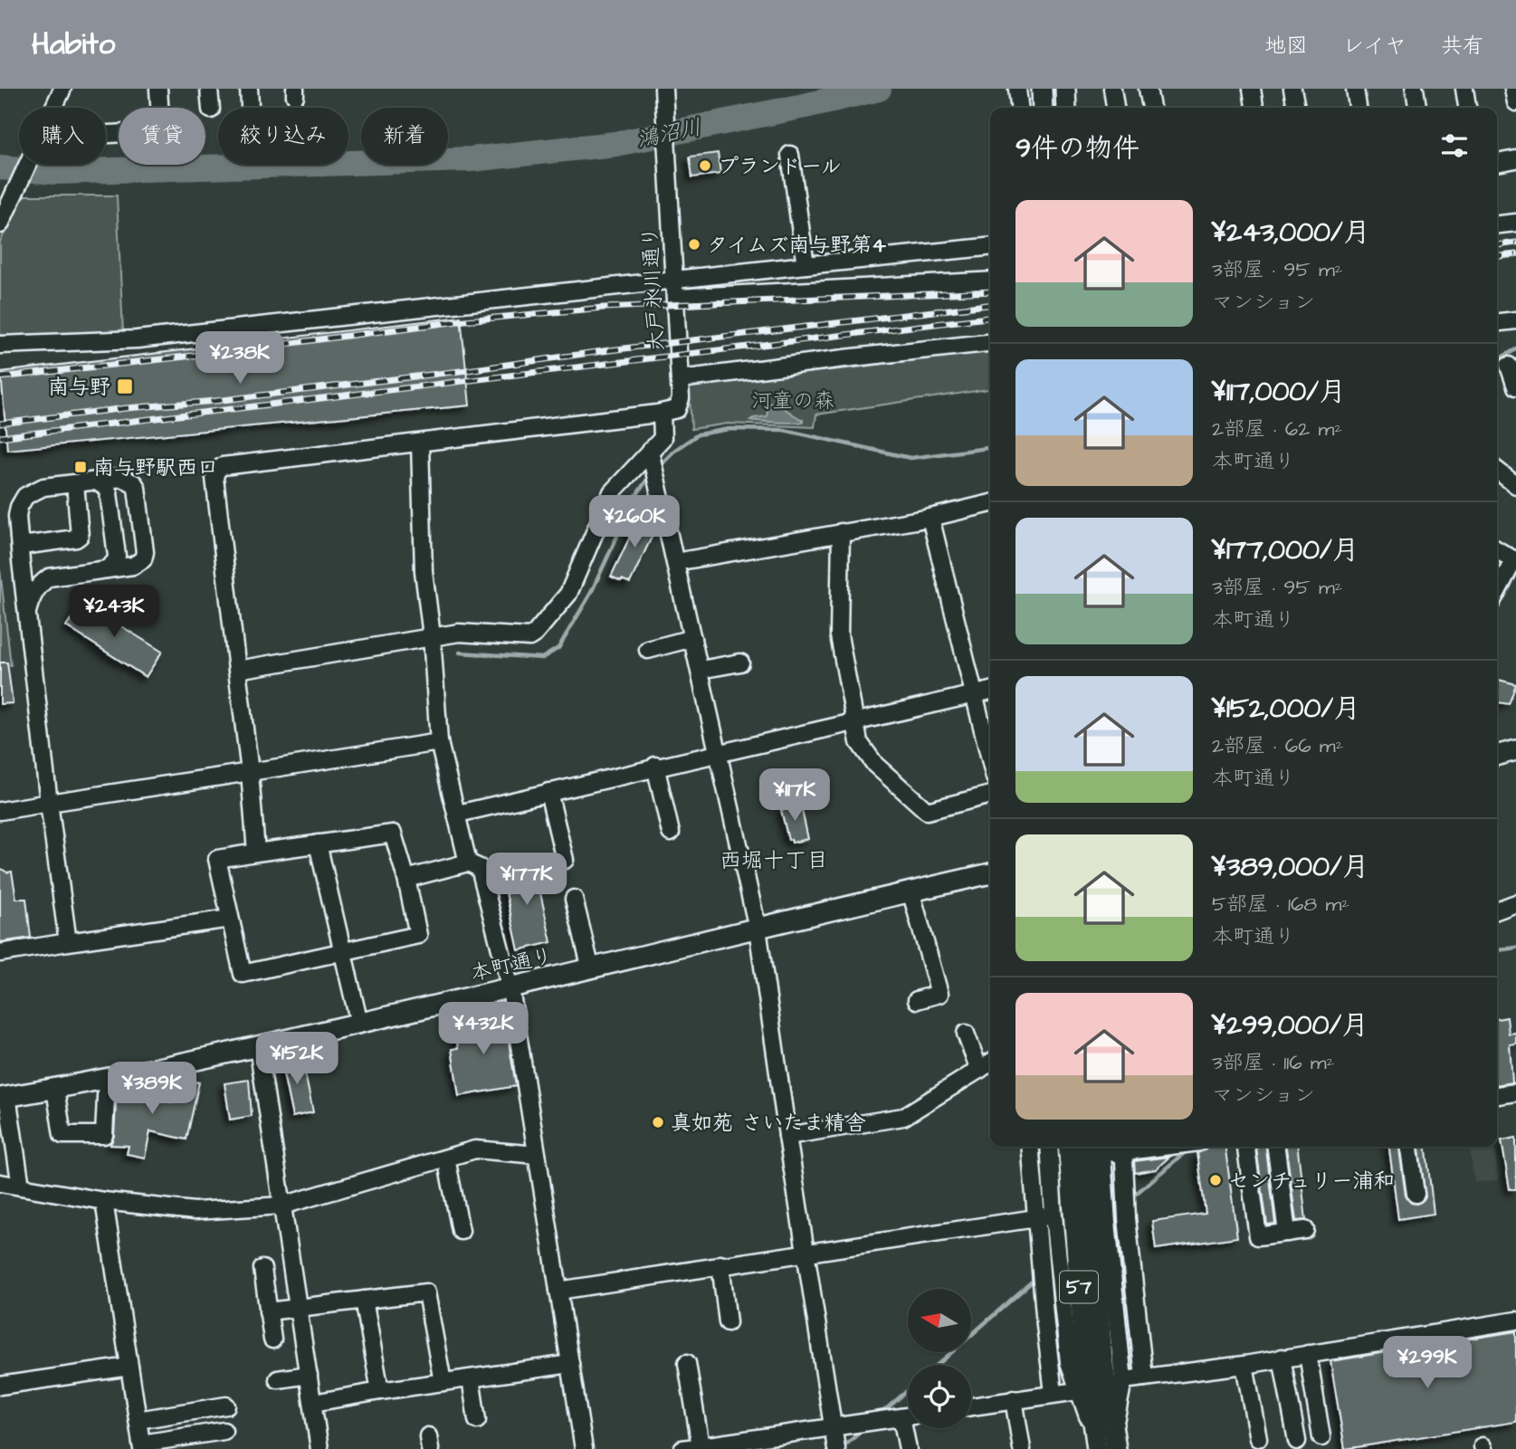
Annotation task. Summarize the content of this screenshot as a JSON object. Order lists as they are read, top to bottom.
{
  "streets": {
    "main road": ["本町通り", "57"],
    "street": ["大戸氷川通り"]
  },
  "districts": ["西堀十丁目"],
  "water": ["鴻沼川"],
  "parks": ["河童の森"],
  "places": {
    "other": [
      "プランドール",
      "タイムズ南与野第4",
      "真如苑 さいたま精舎",
      "センチュリー浦和"
    ],
    "transit": ["南与野", "南与野駅西口"]
  },
  "north": "left",
  "page": {
    "header": "Habito",
    "nav": ["地図", "レイヤ", "共有"],
    "chip": [
      "購入",
      "賃貸",
      "絞り込み",
      "新着"
    ],
    "heading": "9件の物件",
    "list": [
      {
        "name": "¥243,000/月",
        "note": "3部屋 · 95 m² · マンション"
      },
      {
        "name": "¥117,000/月",
        "note": "2部屋 · 62 m² · 本町通り"
      },
      {
        "name": "¥177,000/月",
        "note": "3部屋 · 95 m² · 本町通り"
      },
      {
        "name": "¥152,000/月",
        "note": "2部屋 · 66 m² · 本町通り"
      },
      {
        "name": "¥389,000/月",
        "note": "5部屋 · 168 m² · 本町通り"
      },
      {
        "name": "¥299,000/月",
        "note": "3部屋 · 116 m² · マンション"
      }
    ],
    "price": [
      "¥238K",
      "¥260K",
      "¥243K",
      "¥117K",
      "¥177K",
      "¥432K",
      "¥152K",
      "¥389K",
      "¥299K"
    ]
  }
}
